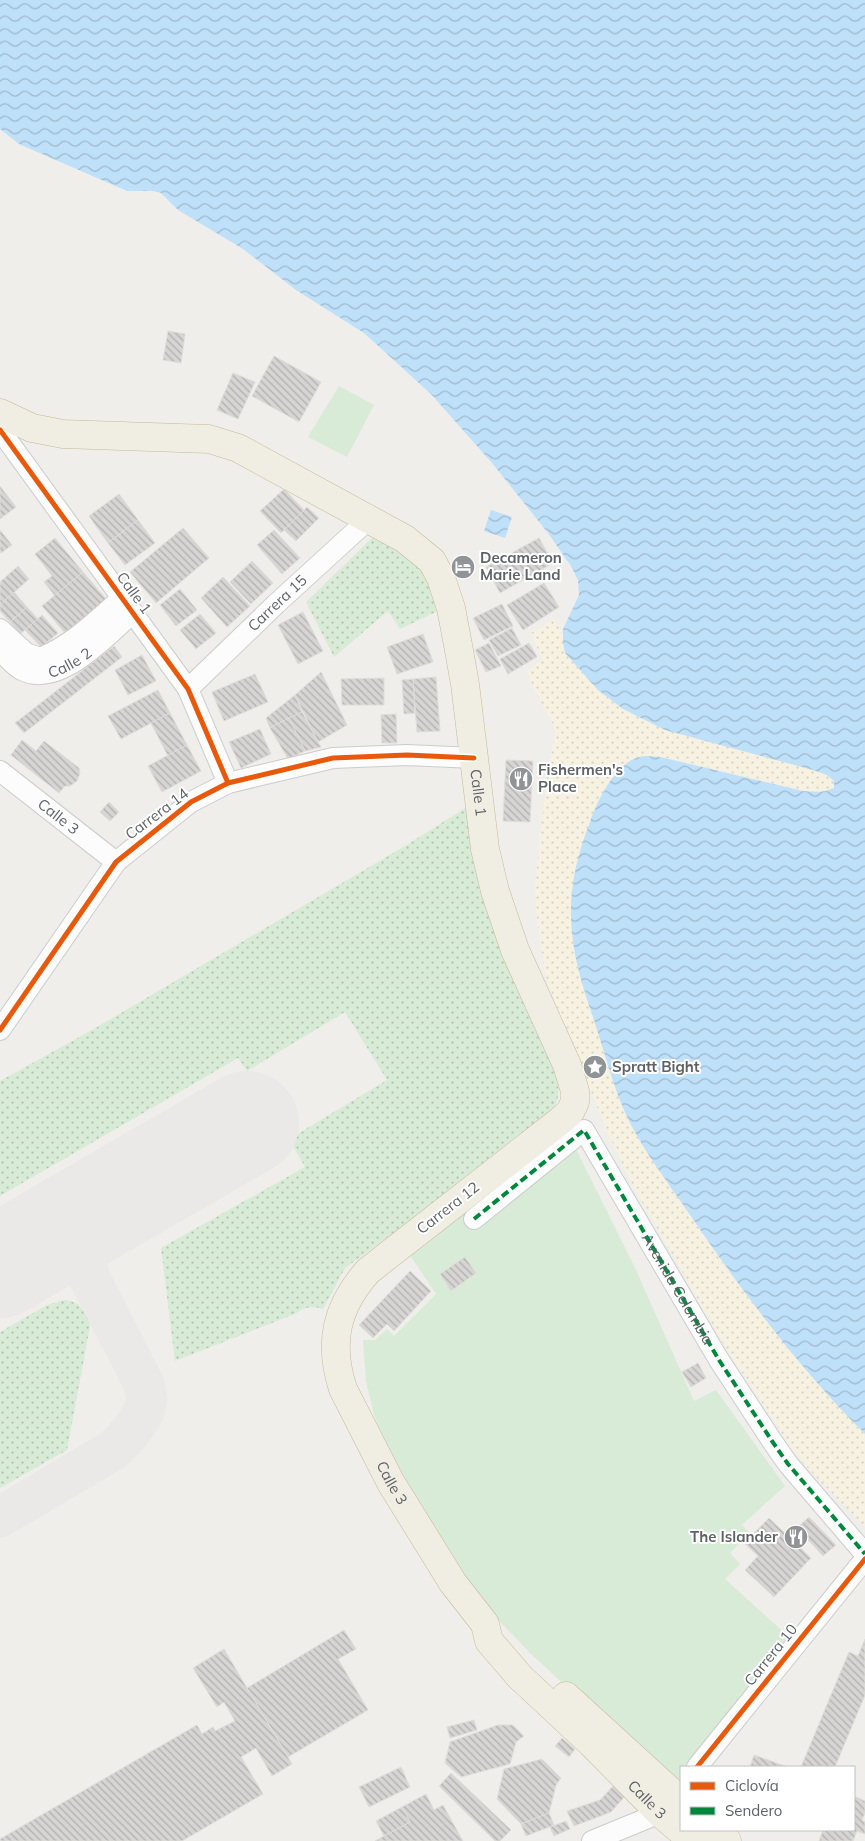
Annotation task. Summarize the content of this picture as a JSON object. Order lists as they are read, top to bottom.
{
  "streets": {
    "highway": ["Calle 1", "Calle 3", "Carrera 12"],
    "street": [
      "Carrera 15",
      "Calle 2",
      "Carrera 14",
      "Avenida Colombia",
      "Carrera 10"
    ]
  },
  "crossings": [
    ["Calle 1", "Carrera 15"],
    ["Calle 1", "Calle 2"],
    ["Calle 1", "Carrera 14"],
    ["Calle 1", "Carrera 12"],
    ["Carrera 14", "Calle 3"],
    ["Calle 3", "Carrera 12"]
  ],
  "places": {
    "hotel": ["Decameron Marie Land"],
    "restaurant": ["Fishermen's Place", "The Islander"],
    "place": ["Spratt Bight"]
  },
  "legend": ["Ciclovía", "Sendero"]
}
